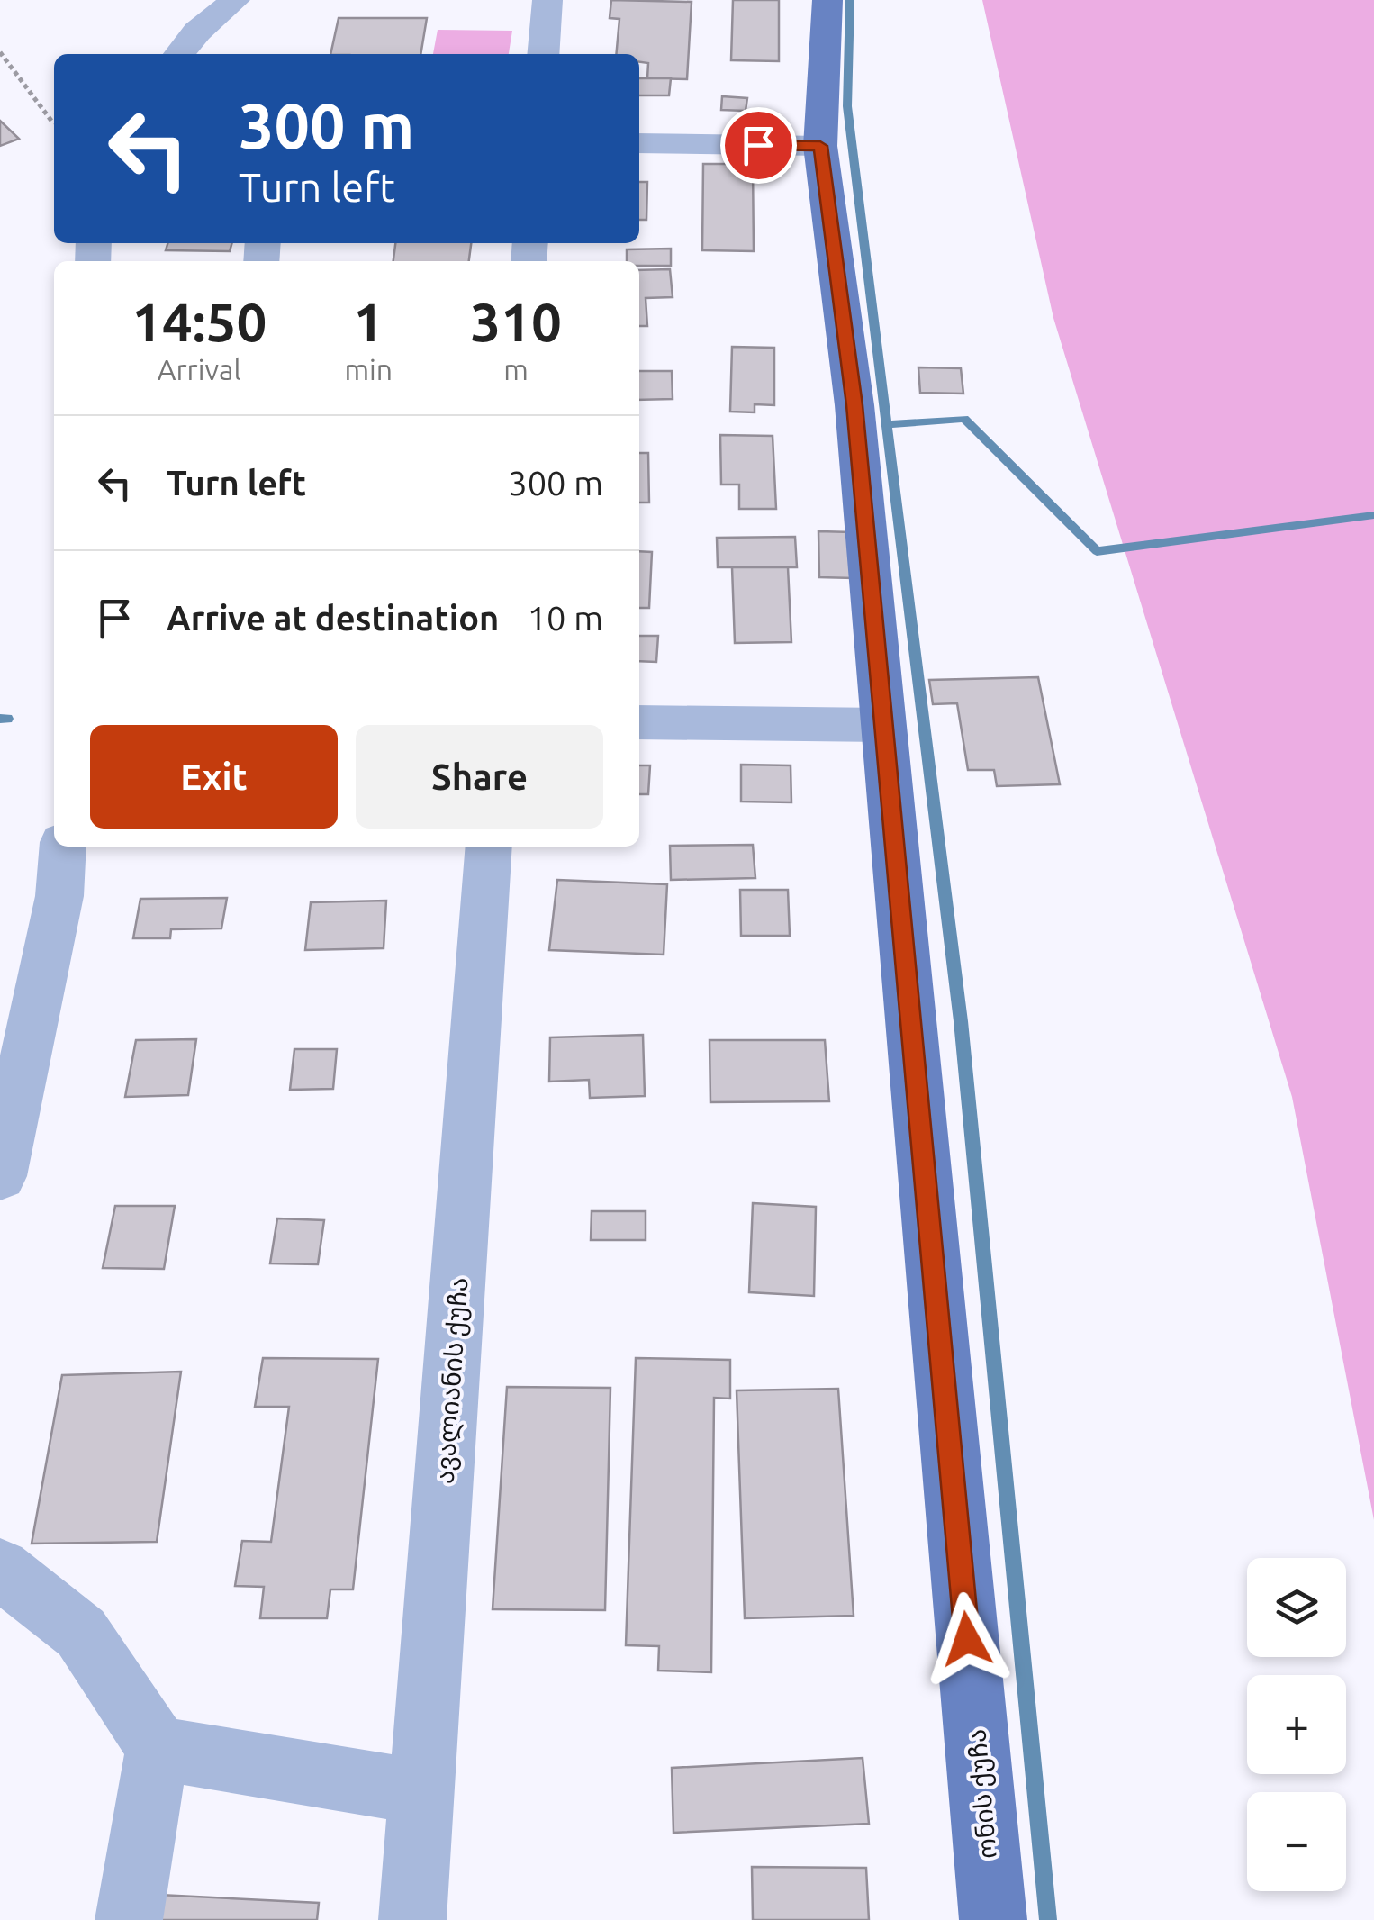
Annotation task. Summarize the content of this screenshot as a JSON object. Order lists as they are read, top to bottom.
{
  "streets": {
    "main road": ["ონის ქუჩა"],
    "street": ["ავალიანის ქუჩა"]
  },
  "page": {
    "turn": ["300 m", "Turn left"],
    "eta": [
      "14:50",
      "Arrival",
      "1",
      "min",
      "310",
      "m"
    ],
    "list": [
      {
        "name": "Turn left",
        "value": "300 m"
      },
      {
        "name": "Arrive at destination",
        "value": "10 m"
      }
    ],
    "buttons": ["Exit", "Share"],
    "map_buttons": ["+", "−"]
  }
}
